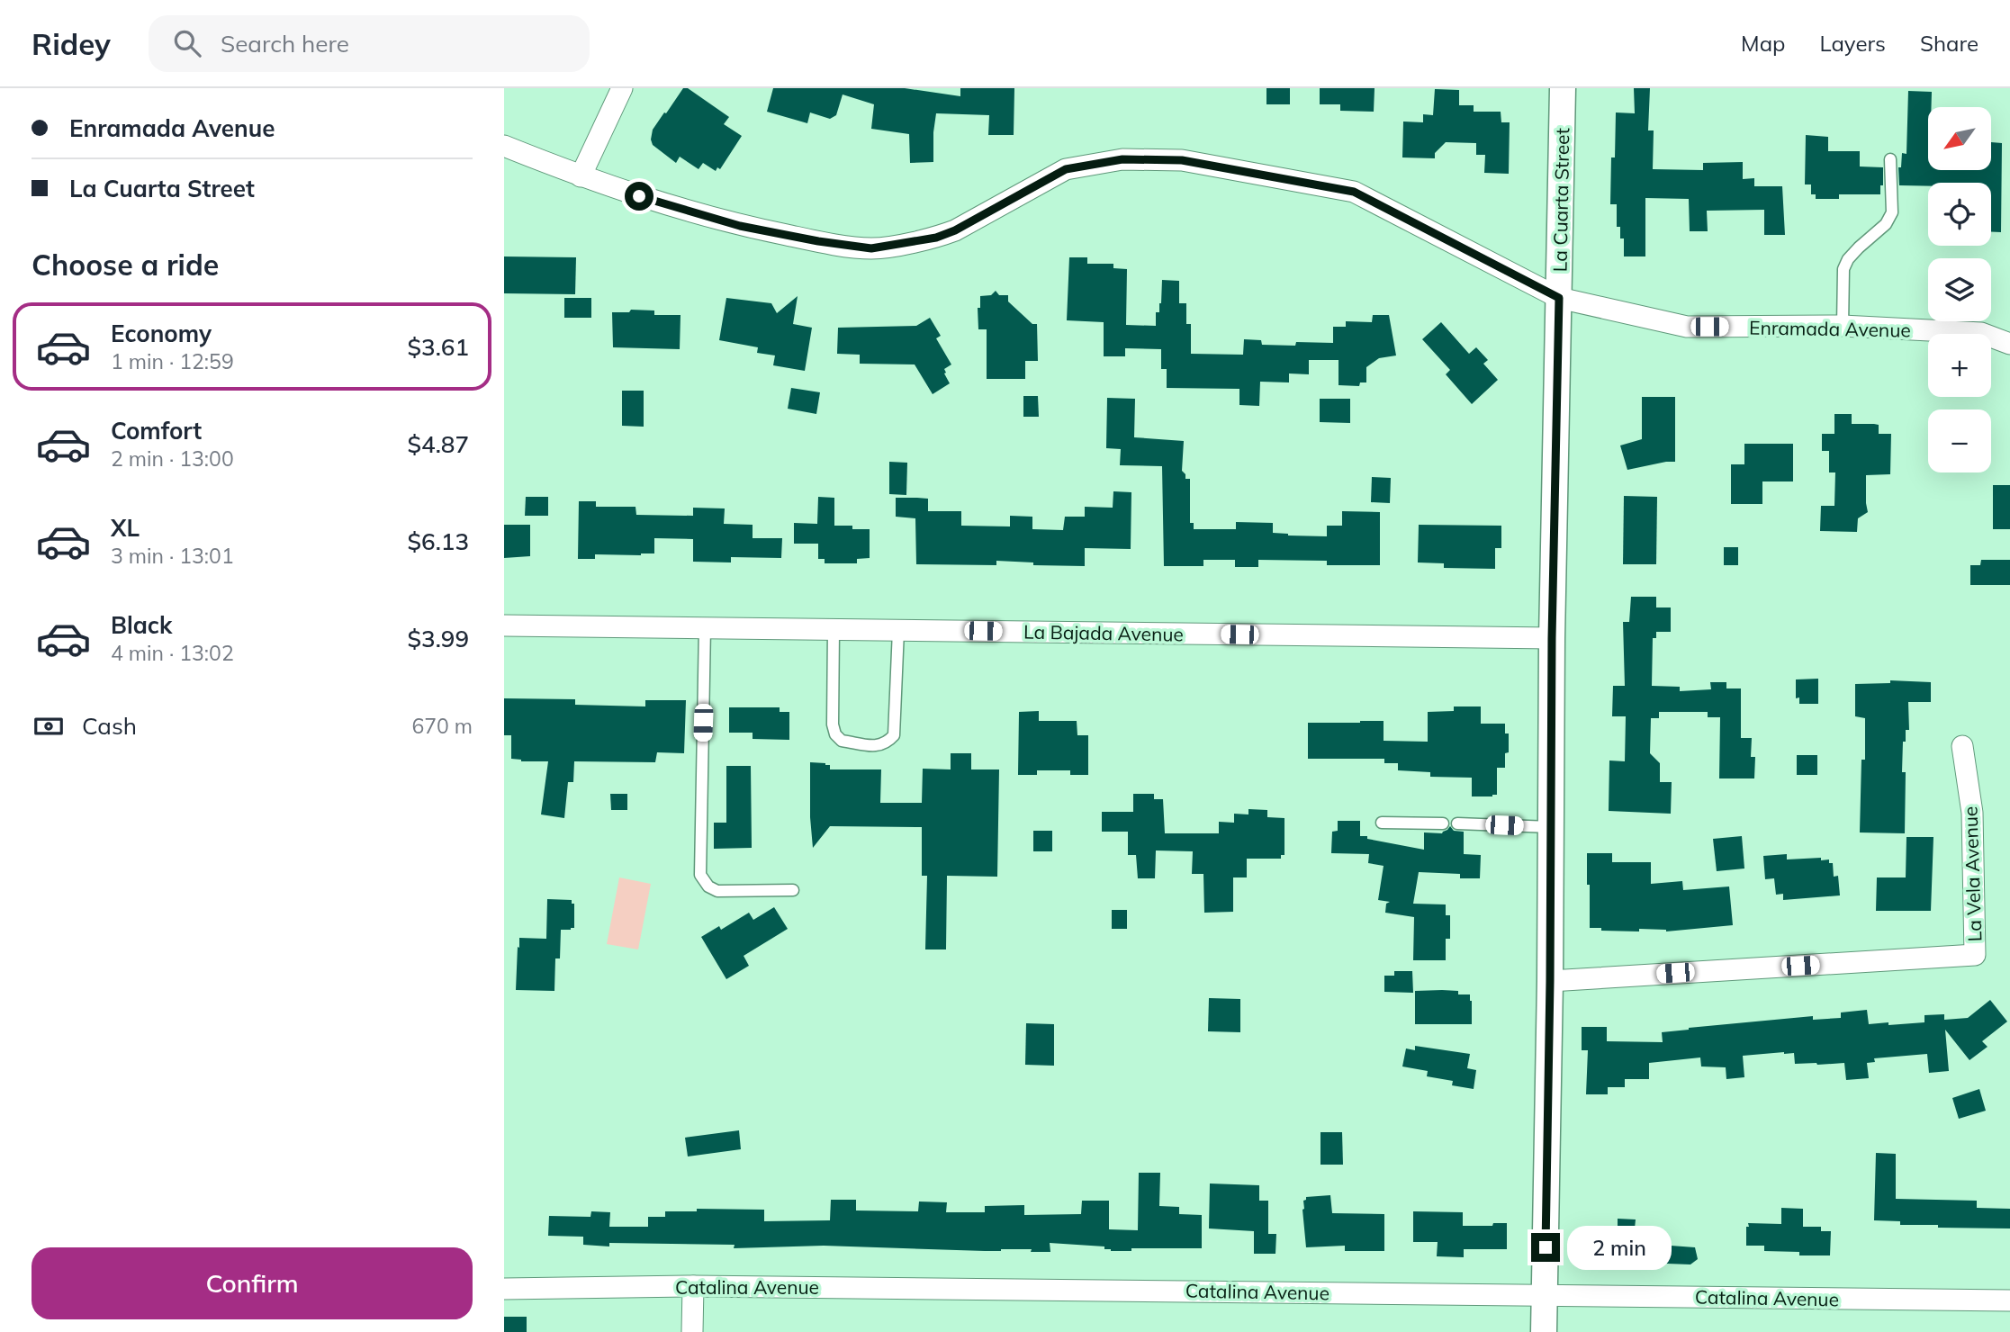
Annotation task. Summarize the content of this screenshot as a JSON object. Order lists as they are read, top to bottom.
{
  "streets": {
    "street": [
      "La Cuarta Street",
      "Enramada Avenue",
      "La Bajada Avenue",
      "La Vela Avenue",
      "Catalina Avenue"
    ]
  },
  "crossings": [
    ["La Cuarta Street", "Enramada Avenue"],
    ["La Cuarta Street", "La Bajada Avenue"],
    ["La Cuarta Street", "La Vela Avenue"],
    ["La Cuarta Street", "Catalina Avenue"]
  ],
  "north": "bottom left",
  "page": {
    "header": "Ridey",
    "search": "Search here",
    "nav": ["Map", "Layers", "Share"],
    "banner": ["Enramada Avenue", "La Cuarta Street"],
    "map_buttons": ["+", "−"],
    "heading": "Choose a ride",
    "list": [
      {
        "name": "Economy",
        "note": "1 min · 12:59",
        "value": "$3.61"
      },
      {
        "name": "Comfort",
        "note": "2 min · 13:00",
        "value": "$4.87"
      },
      {
        "name": "XL",
        "note": "3 min · 13:01",
        "value": "$6.13"
      },
      {
        "name": "Black",
        "note": "4 min · 13:02",
        "value": "$3.99"
      }
    ],
    "pay": ["Cash", "670 m"],
    "bubble": "2 min",
    "buttons": "Confirm"
  }
}
